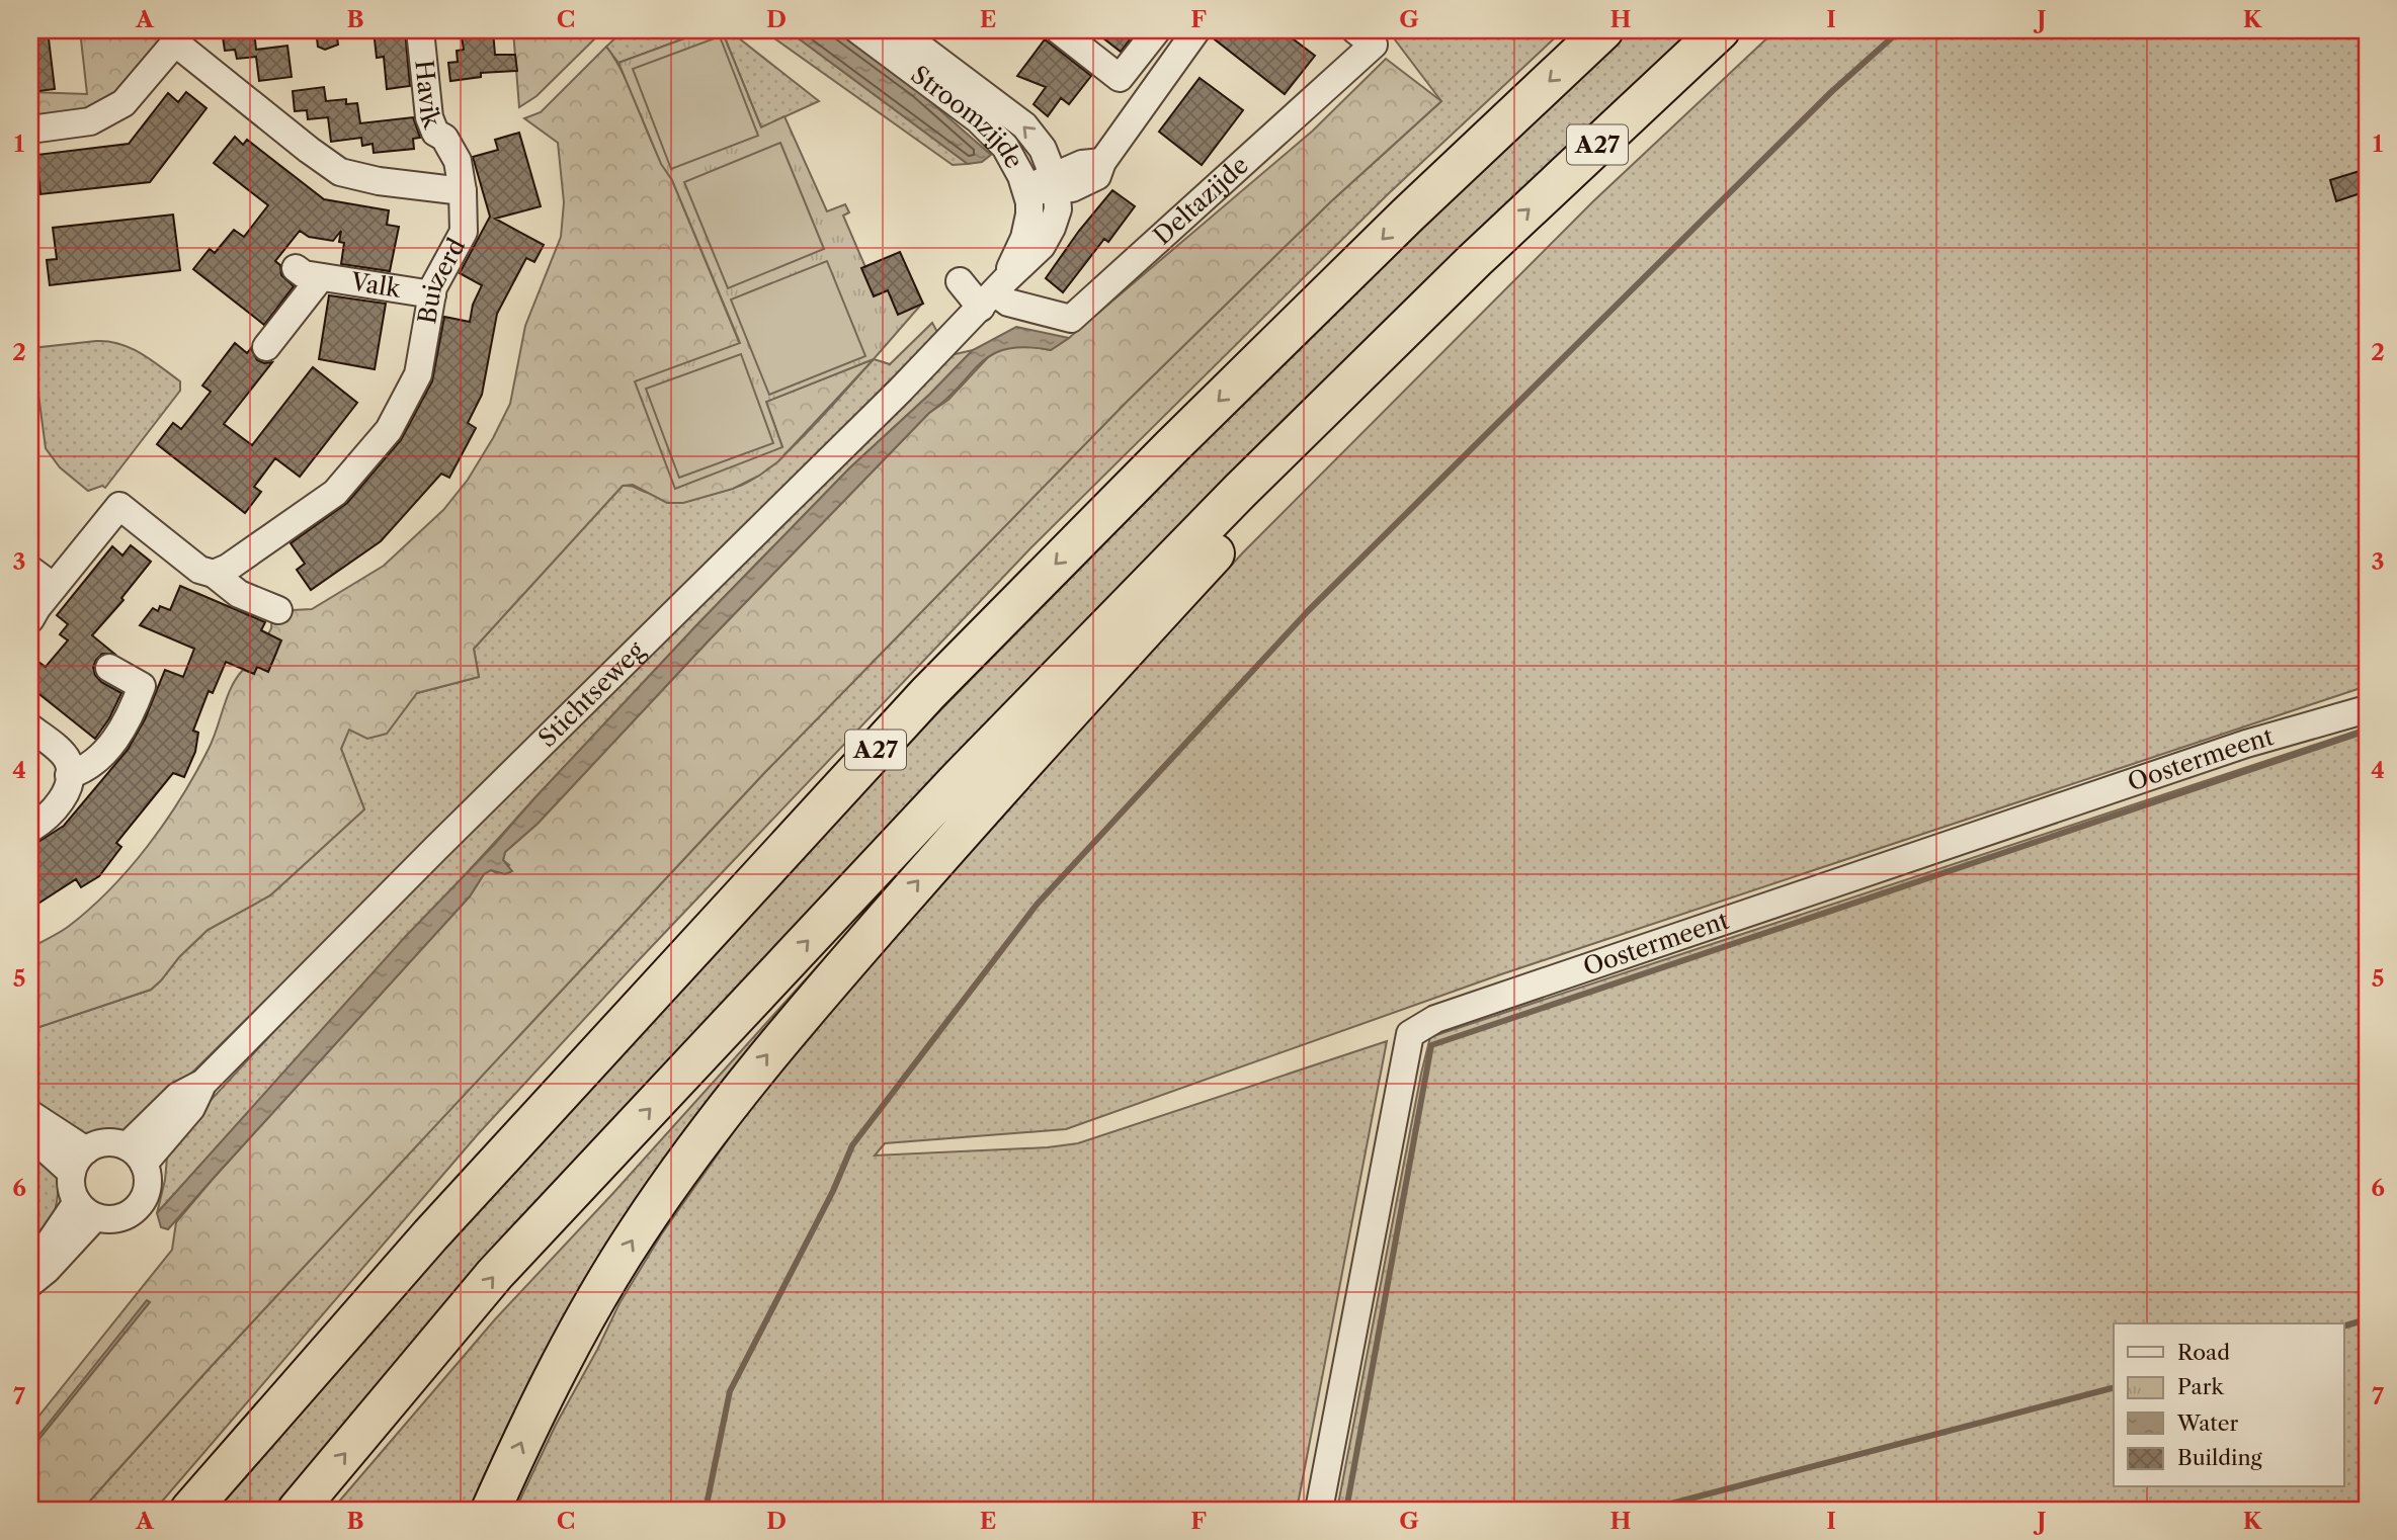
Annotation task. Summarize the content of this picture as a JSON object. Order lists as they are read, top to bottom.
{
  "streets": {
    "highway": ["A27"],
    "street": [
      "Havik",
      "Stroomzijde",
      "Deltazijde",
      "Buizerd",
      "Valk",
      "Stichtseweg",
      "Oostermeent"
    ]
  },
  "crossings": [
    ["Havik", "Buizerd"],
    ["Stroomzijde", "Stichtseweg"],
    ["Deltazijde", "Stichtseweg"],
    ["Buizerd", "Valk"]
  ],
  "legend": [
    "Road",
    "Park",
    "Water",
    "Building"
  ],
  "grid": {
    "columns": [
      "A",
      "B",
      "C",
      "D",
      "E",
      "F",
      "G",
      "H",
      "I",
      "J",
      "K"
    ],
    "rows": [
      "1",
      "2",
      "3",
      "4",
      "5",
      "6",
      "7"
    ]
  }
}
